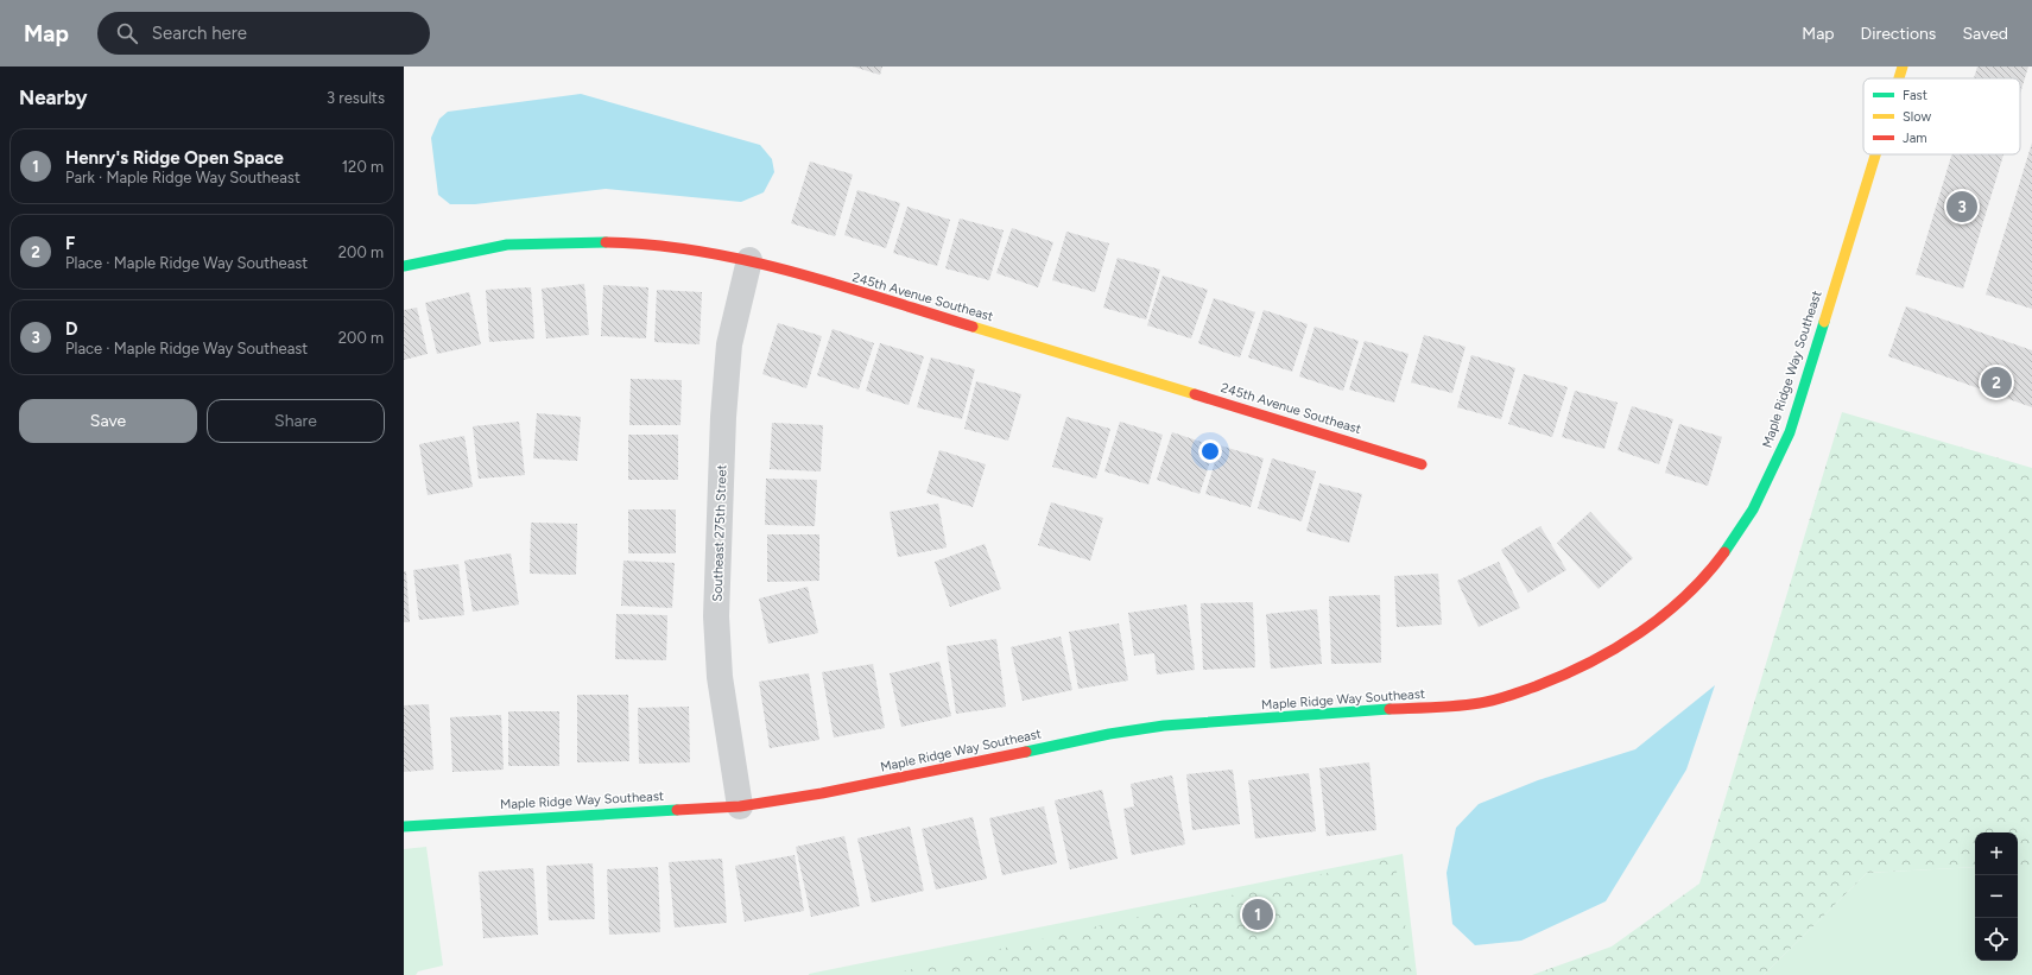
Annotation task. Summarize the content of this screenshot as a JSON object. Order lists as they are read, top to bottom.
{
  "streets": {
    "street": ["245th Avenue Southeast", "Maple Ridge Way Southeast", "Southeast 275th Street"]
  },
  "crossings": [
    ["245th Avenue Southeast", "Southeast 275th Street"],
    ["Maple Ridge Way Southeast", "Southeast 275th Street"]
  ],
  "legend": ["Fast", "Slow", "Jam"],
  "page": {
    "header": "Map",
    "search": "Search here",
    "nav": ["Map", "Directions", "Saved"],
    "heading": ["Nearby", "3 results"],
    "list": [
      {
        "mark": "1",
        "name": "Henry's Ridge Open Space",
        "note": "Park · Maple Ridge Way Southeast",
        "value": "120 m"
      },
      {
        "mark": "2",
        "name": "F",
        "note": "Place · Maple Ridge Way Southeast",
        "value": "200 m"
      },
      {
        "mark": "3",
        "name": "D",
        "note": "Place · Maple Ridge Way Southeast",
        "value": "200 m"
      }
    ],
    "pins": ["3", "2", "1"],
    "buttons": ["Save", "Share"],
    "map_buttons": ["+", "−"]
  }
}
